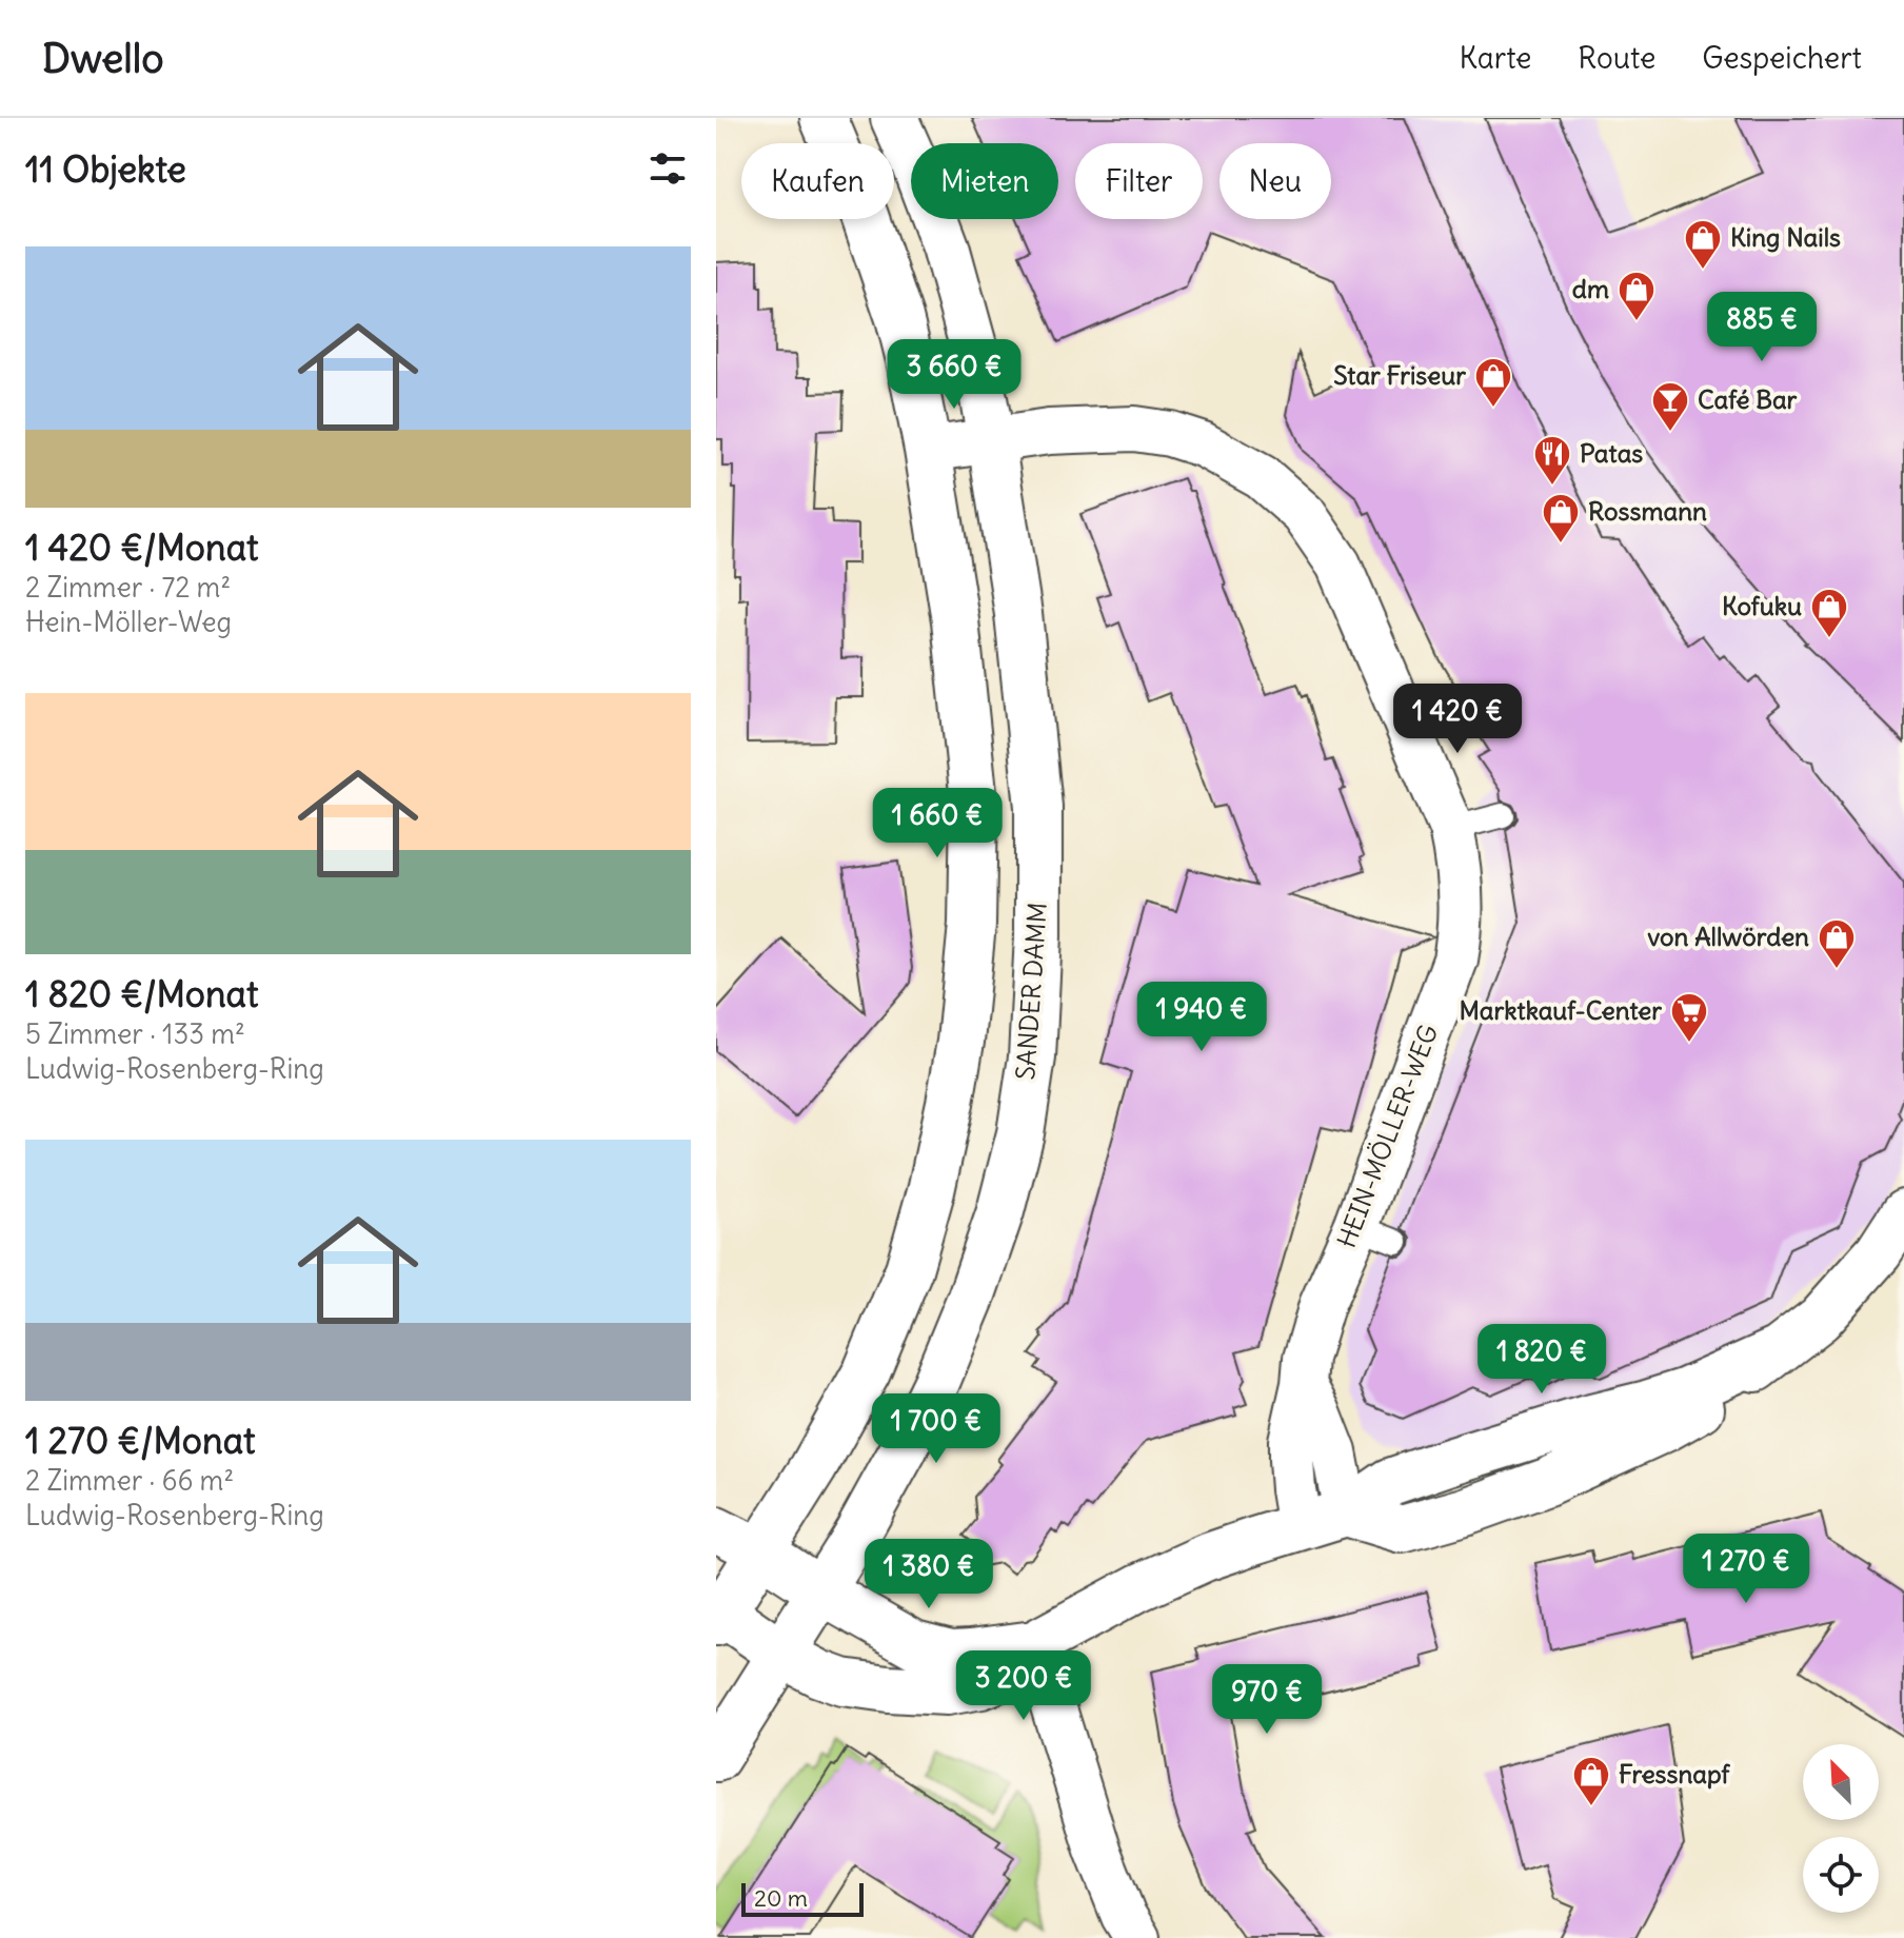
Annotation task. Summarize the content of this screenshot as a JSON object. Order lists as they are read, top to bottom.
{
  "streets": {
    "main road": ["SANDER DAMM"],
    "street": ["HEIN-MÖLLER-WEG"]
  },
  "crossings": [
    ["SANDER DAMM", "HEIN-MÖLLER-WEG"]
  ],
  "places": {
    "shop": [
      "King Nails",
      "dm",
      "Star Friseur",
      "Rossmann",
      "Kofuku",
      "von Allwörden",
      "Fressnapf"
    ],
    "bar": ["Café Bar"],
    "restaurant": ["Patas"],
    "supermarket": ["Marktkauf-Center"]
  },
  "scale_bar": "20 m",
  "north": "top left",
  "page": {
    "header": "Dwello",
    "nav": ["Karte", "Route", "Gespeichert"],
    "heading": "11 Objekte",
    "chip": [
      "Kaufen",
      "Mieten",
      "Filter",
      "Neu"
    ],
    "list": [
      {
        "name": "1 420 €/Monat",
        "note": "2 Zimmer · 72 m² · Hein-Möller-Weg"
      },
      {
        "name": "1 820 €/Monat",
        "note": "5 Zimmer · 133 m² · Ludwig-Rosenberg-Ring"
      },
      {
        "name": "1 270 €/Monat",
        "note": "2 Zimmer · 66 m² · Ludwig-Rosenberg-Ring"
      }
    ],
    "price": [
      "885 €",
      "3 660 €",
      "1 420 €",
      "1 660 €",
      "1 940 €",
      "1 820 €",
      "1 700 €",
      "1 270 €",
      "1 380 €",
      "3 200 €",
      "970 €"
    ],
    "scale": "20 m"
  }
}
